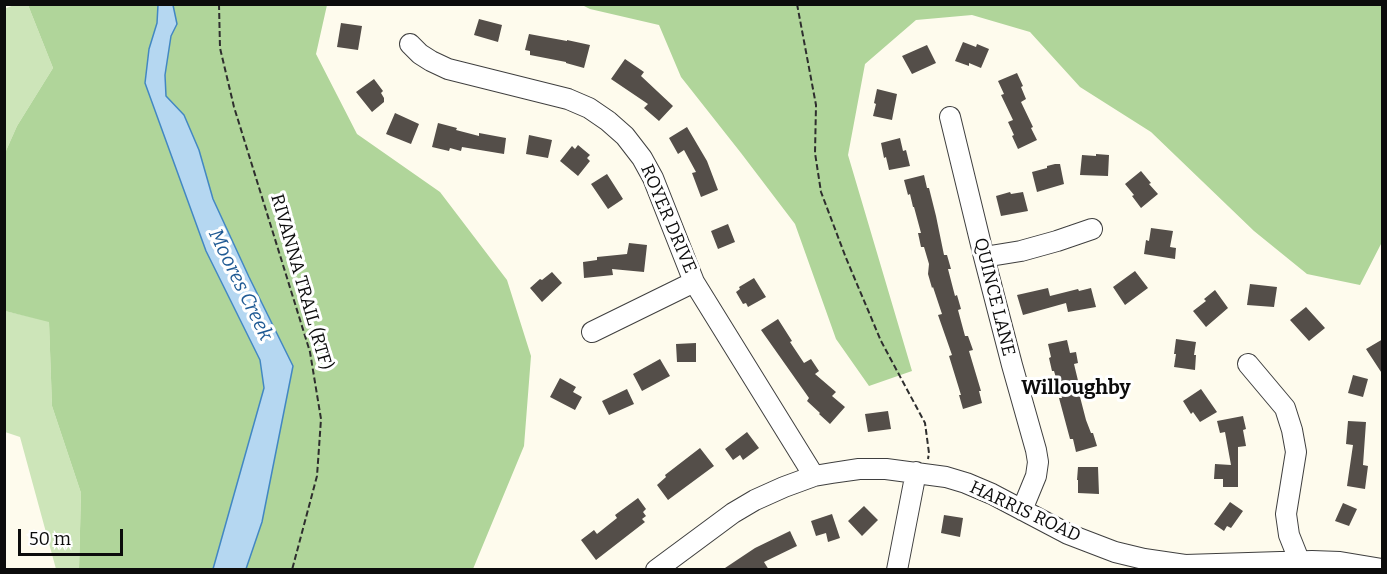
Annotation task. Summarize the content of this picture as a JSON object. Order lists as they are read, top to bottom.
{
  "streets": {
    "street": ["ROYER DRIVE", "QUINCE LANE", "HARRIS ROAD"],
    "path": ["RIVANNA TRAIL (RTF)"]
  },
  "crossings": [
    ["ROYER DRIVE", "HARRIS ROAD"],
    ["QUINCE LANE", "HARRIS ROAD"]
  ],
  "districts": ["Willoughby"],
  "water": ["Moores Creek"],
  "scale_bar": "50 m"
}
